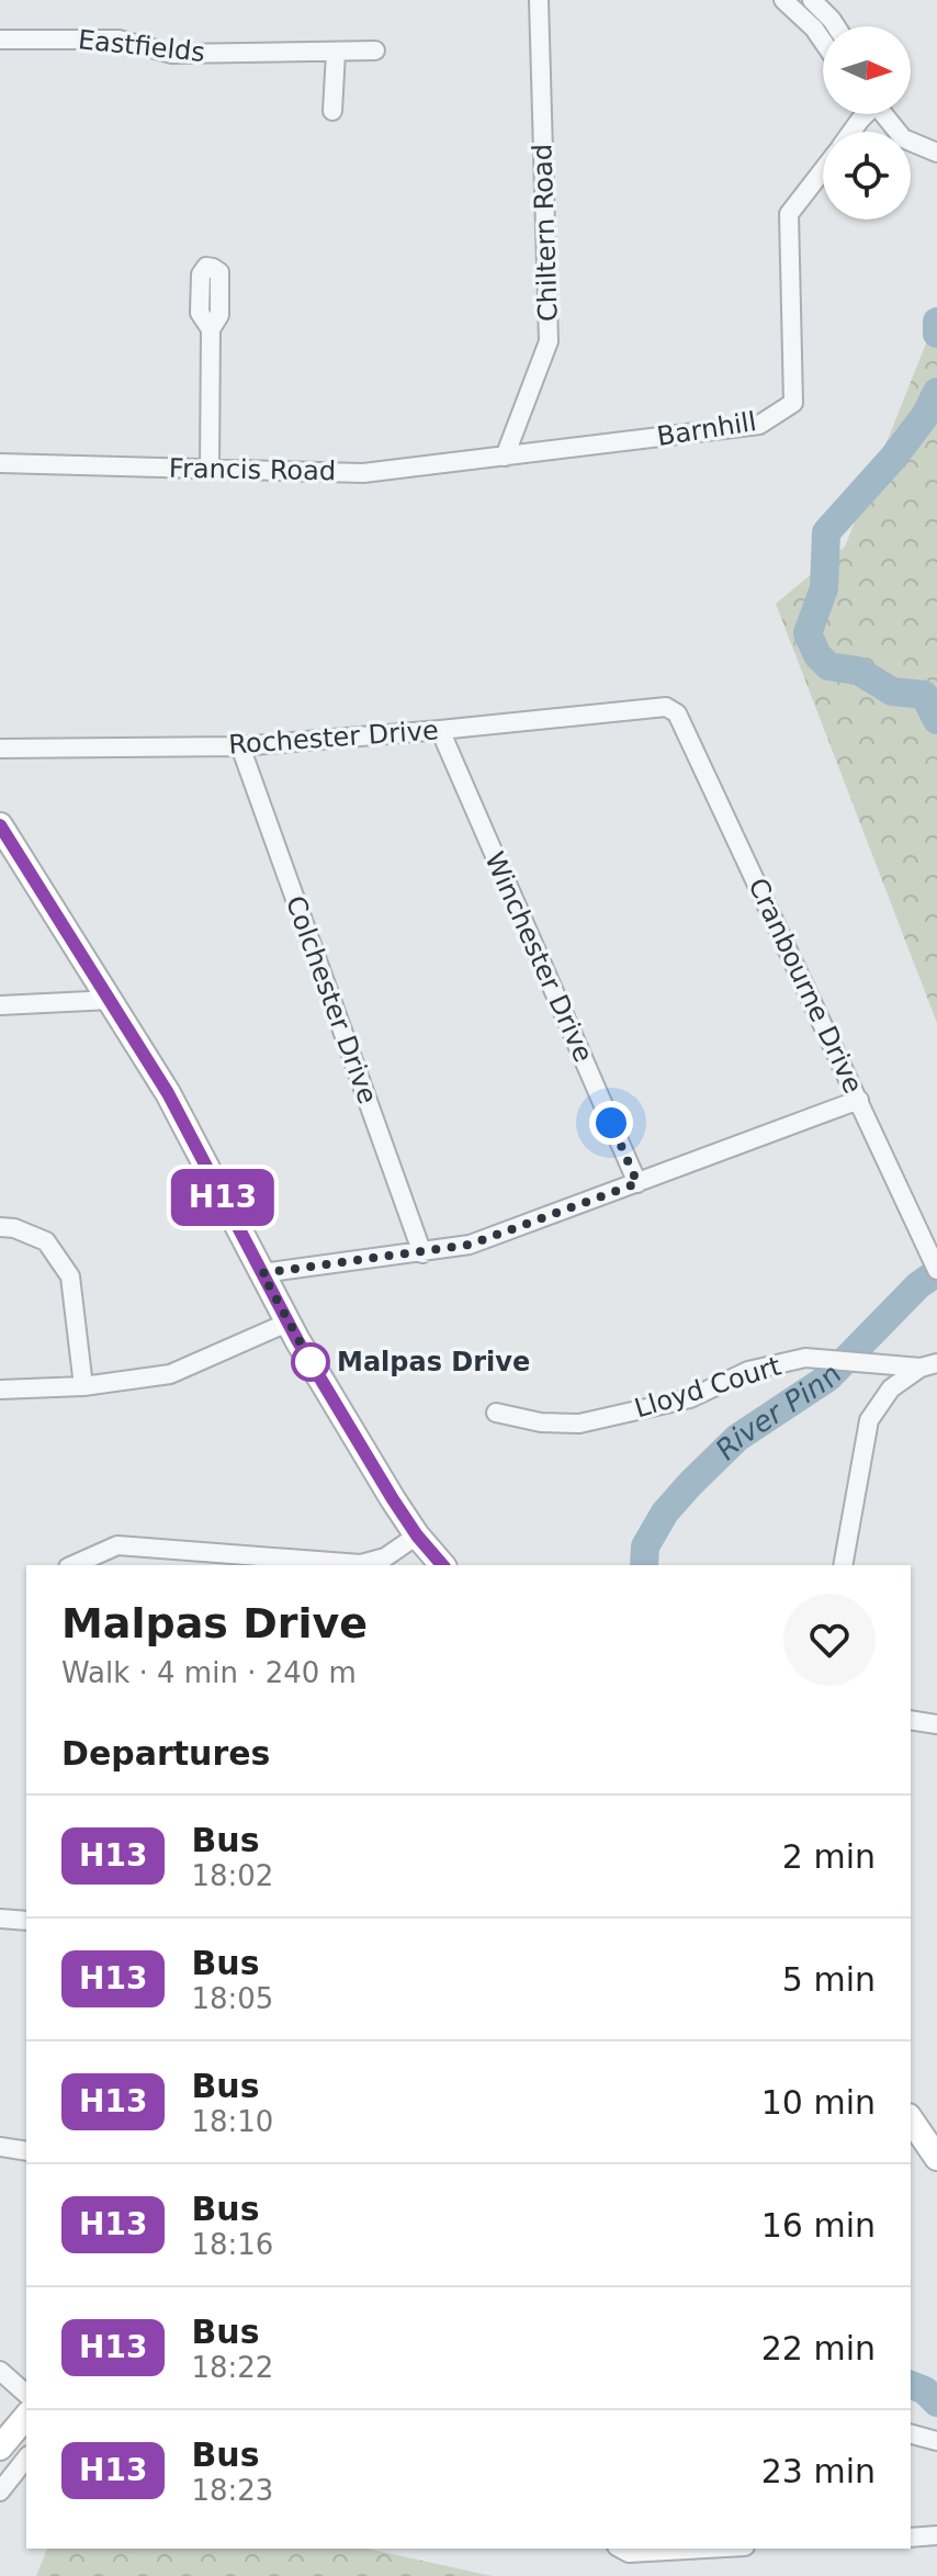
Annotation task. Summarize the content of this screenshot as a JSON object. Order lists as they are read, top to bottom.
{
  "streets": {
    "street": [
      "Eastfields",
      "Chiltern Road",
      "Barnhill",
      "Francis Road",
      "Rochester Drive",
      "Winchester Drive",
      "Cranbourne Drive",
      "Colchester Drive",
      "Lloyd Court"
    ]
  },
  "crossings": [
    ["Chiltern Road", "Barnhill"],
    ["Chiltern Road", "Francis Road"],
    ["Barnhill", "Francis Road"],
    ["Rochester Drive", "Winchester Drive"],
    ["Rochester Drive", "Cranbourne Drive"],
    ["Rochester Drive", "Colchester Drive"]
  ],
  "water": ["River Pinn"],
  "places": ["Malpas Drive"],
  "lines": ["bus line H13"],
  "north": "right",
  "page": {
    "on_map": "H13",
    "heading": [
      ["Malpas Drive", "Walk · 4 min · 240 m"],
      "Departures"
    ],
    "list": [
      {
        "mark": "H13",
        "name": "Bus",
        "note": "18:02",
        "value": "2 min"
      },
      {
        "mark": "H13",
        "name": "Bus",
        "note": "18:05",
        "value": "5 min"
      },
      {
        "mark": "H13",
        "name": "Bus",
        "note": "18:10",
        "value": "10 min"
      },
      {
        "mark": "H13",
        "name": "Bus",
        "note": "18:16",
        "value": "16 min"
      },
      {
        "mark": "H13",
        "name": "Bus",
        "note": "18:22",
        "value": "22 min"
      },
      {
        "mark": "H13",
        "name": "Bus",
        "note": "18:23",
        "value": "23 min"
      }
    ]
  }
}
